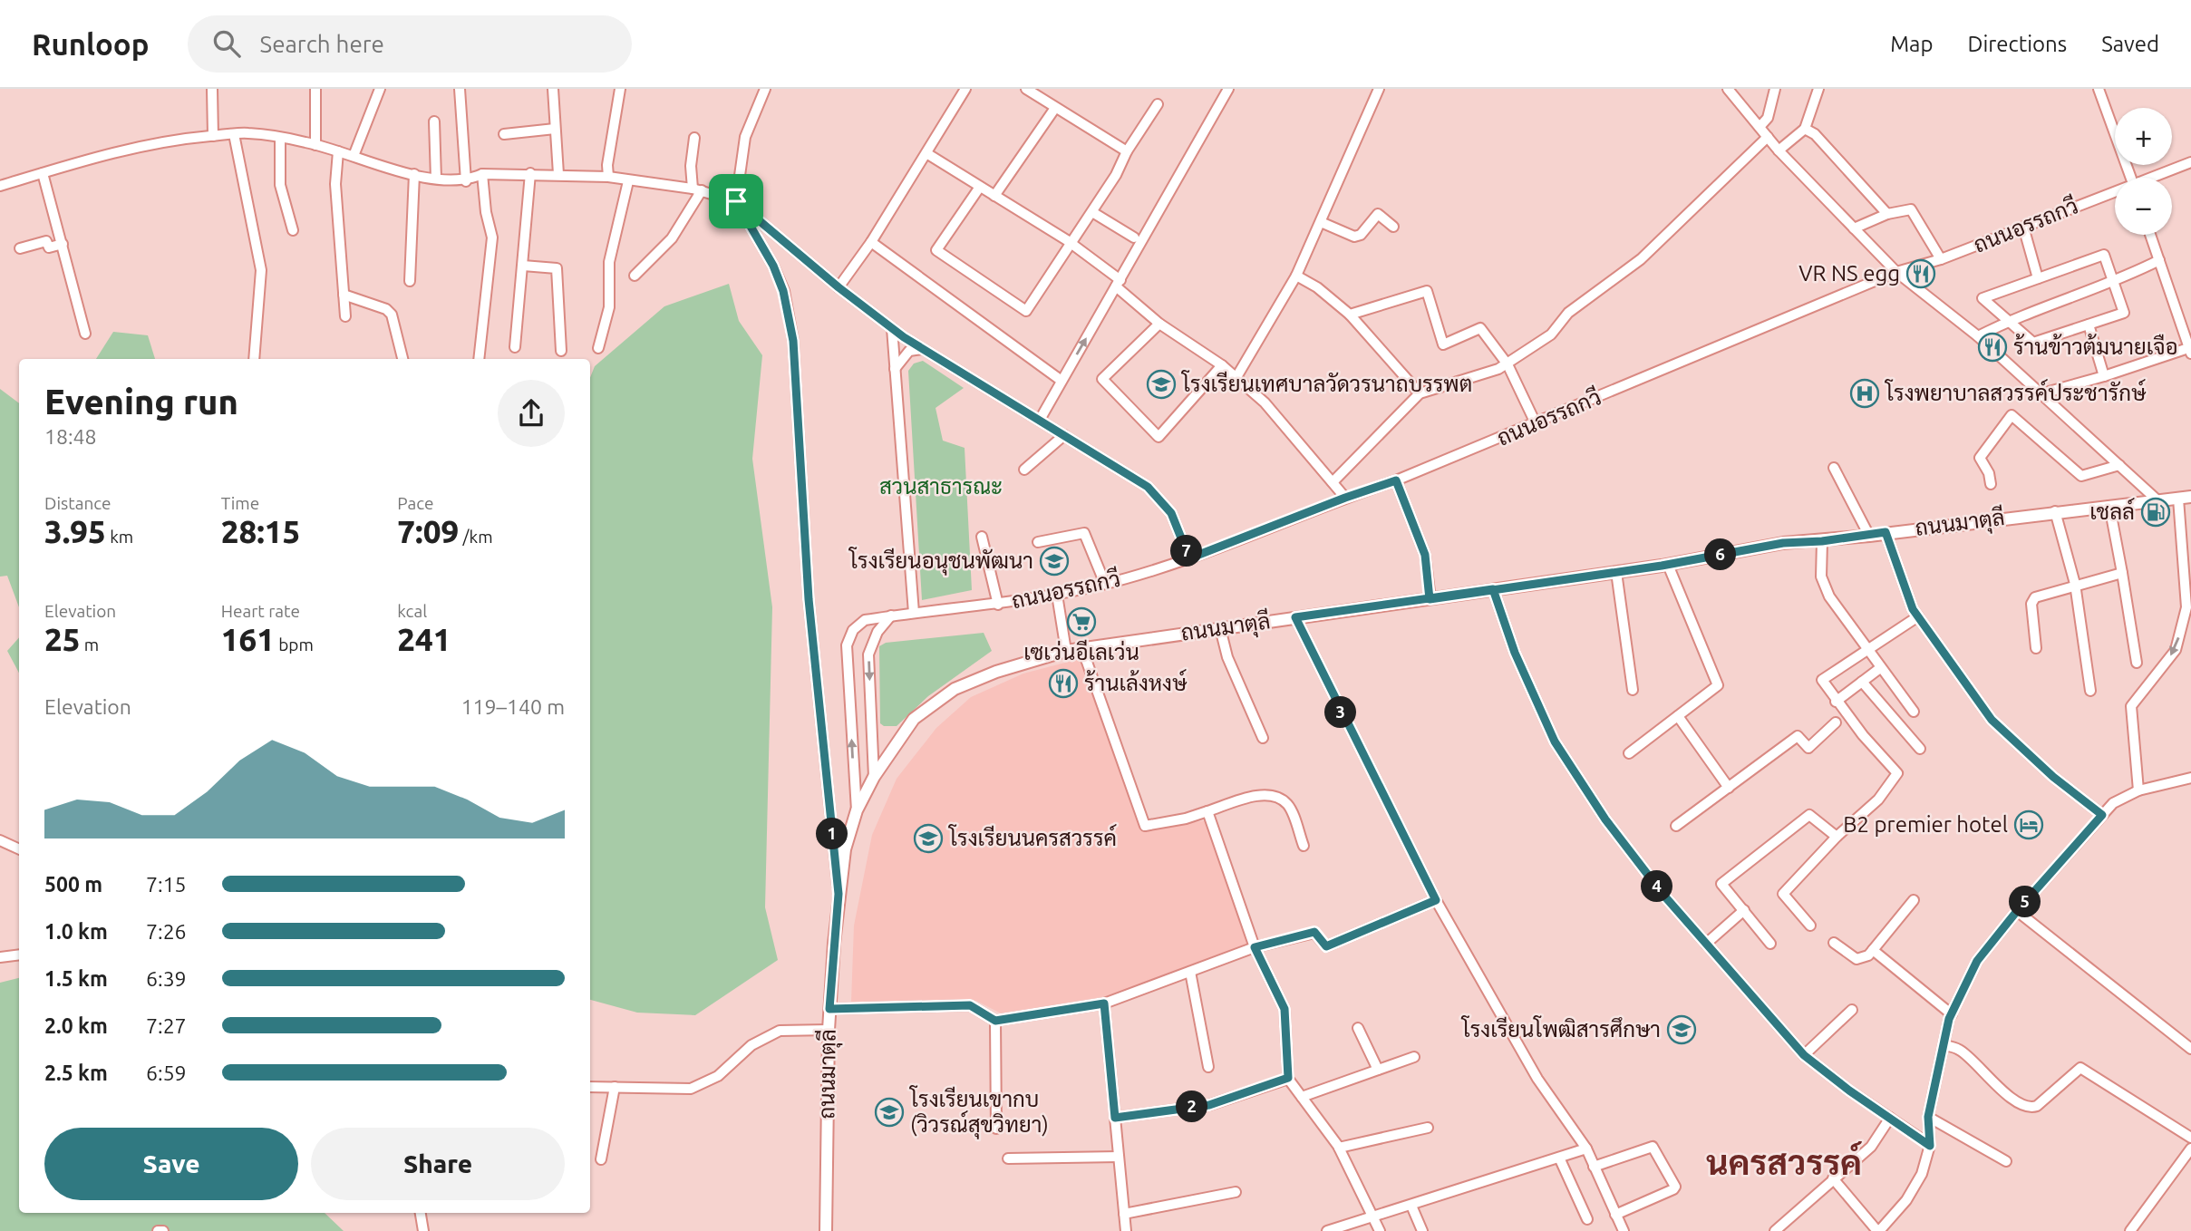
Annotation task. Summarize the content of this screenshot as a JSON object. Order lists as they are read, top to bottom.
{
  "streets": {
    "main road": ["ถนนมาตุลี"],
    "street": ["ถนนอรรถกวี"]
  },
  "crossings": [
    ["ถนนอรรถกวี", "ถนนมาตุลี"]
  ],
  "districts": ["นครสวรรค์"],
  "parks": ["สวนสาธารณะ"],
  "places": {
    "restaurant": ["VR NS egg", "ร้านข้าวต้มนายเจือ", "ร้านเล้งหงษ์"],
    "school or university": [
      "โรงเรียนเทศบาลวัดวรนาถบรรพต",
      "โรงเรียนอนุชนพัฒนา",
      "โรงเรียนนครสวรรค์",
      "โรงเรียนโพฒิสารศึกษา",
      "โรงเรียนเขากบ (วิวรณ์สุขวิทยา)"
    ],
    "hospital": ["โรงพยาบาลสวรรค์ประชารักษ์"],
    "fuel station": ["เชลล์"],
    "supermarket": ["เซเว่นอีเลเว่น"],
    "hotel": ["B2 premier hotel"]
  },
  "page": {
    "header": "Runloop",
    "search": "Search here",
    "nav": ["Map", "Directions", "Saved"],
    "map_buttons": ["+", "−"],
    "heading": ["Evening run", "18:48"],
    "stats": [
      ["Distance", "3.95 km"],
      ["Time", "28:15"],
      ["Pace", "7:09 /km"],
      ["Elevation", "25 m"],
      ["Heart rate", "161 bpm"],
      ["kcal", "241"]
    ],
    "pins": [
      "7",
      "6",
      "3",
      "1",
      "4",
      "5",
      "2"
    ],
    "chart": ["Elevation", "119–140 m"],
    "list": [
      {
        "name": "500 m",
        "note": "7:15"
      },
      {
        "name": "1.0 km",
        "note": "7:26"
      },
      {
        "name": "1.5 km",
        "note": "6:39"
      },
      {
        "name": "2.0 km",
        "note": "7:27"
      },
      {
        "name": "2.5 km",
        "note": "6:59"
      }
    ],
    "buttons": ["Save", "Share"]
  }
}
